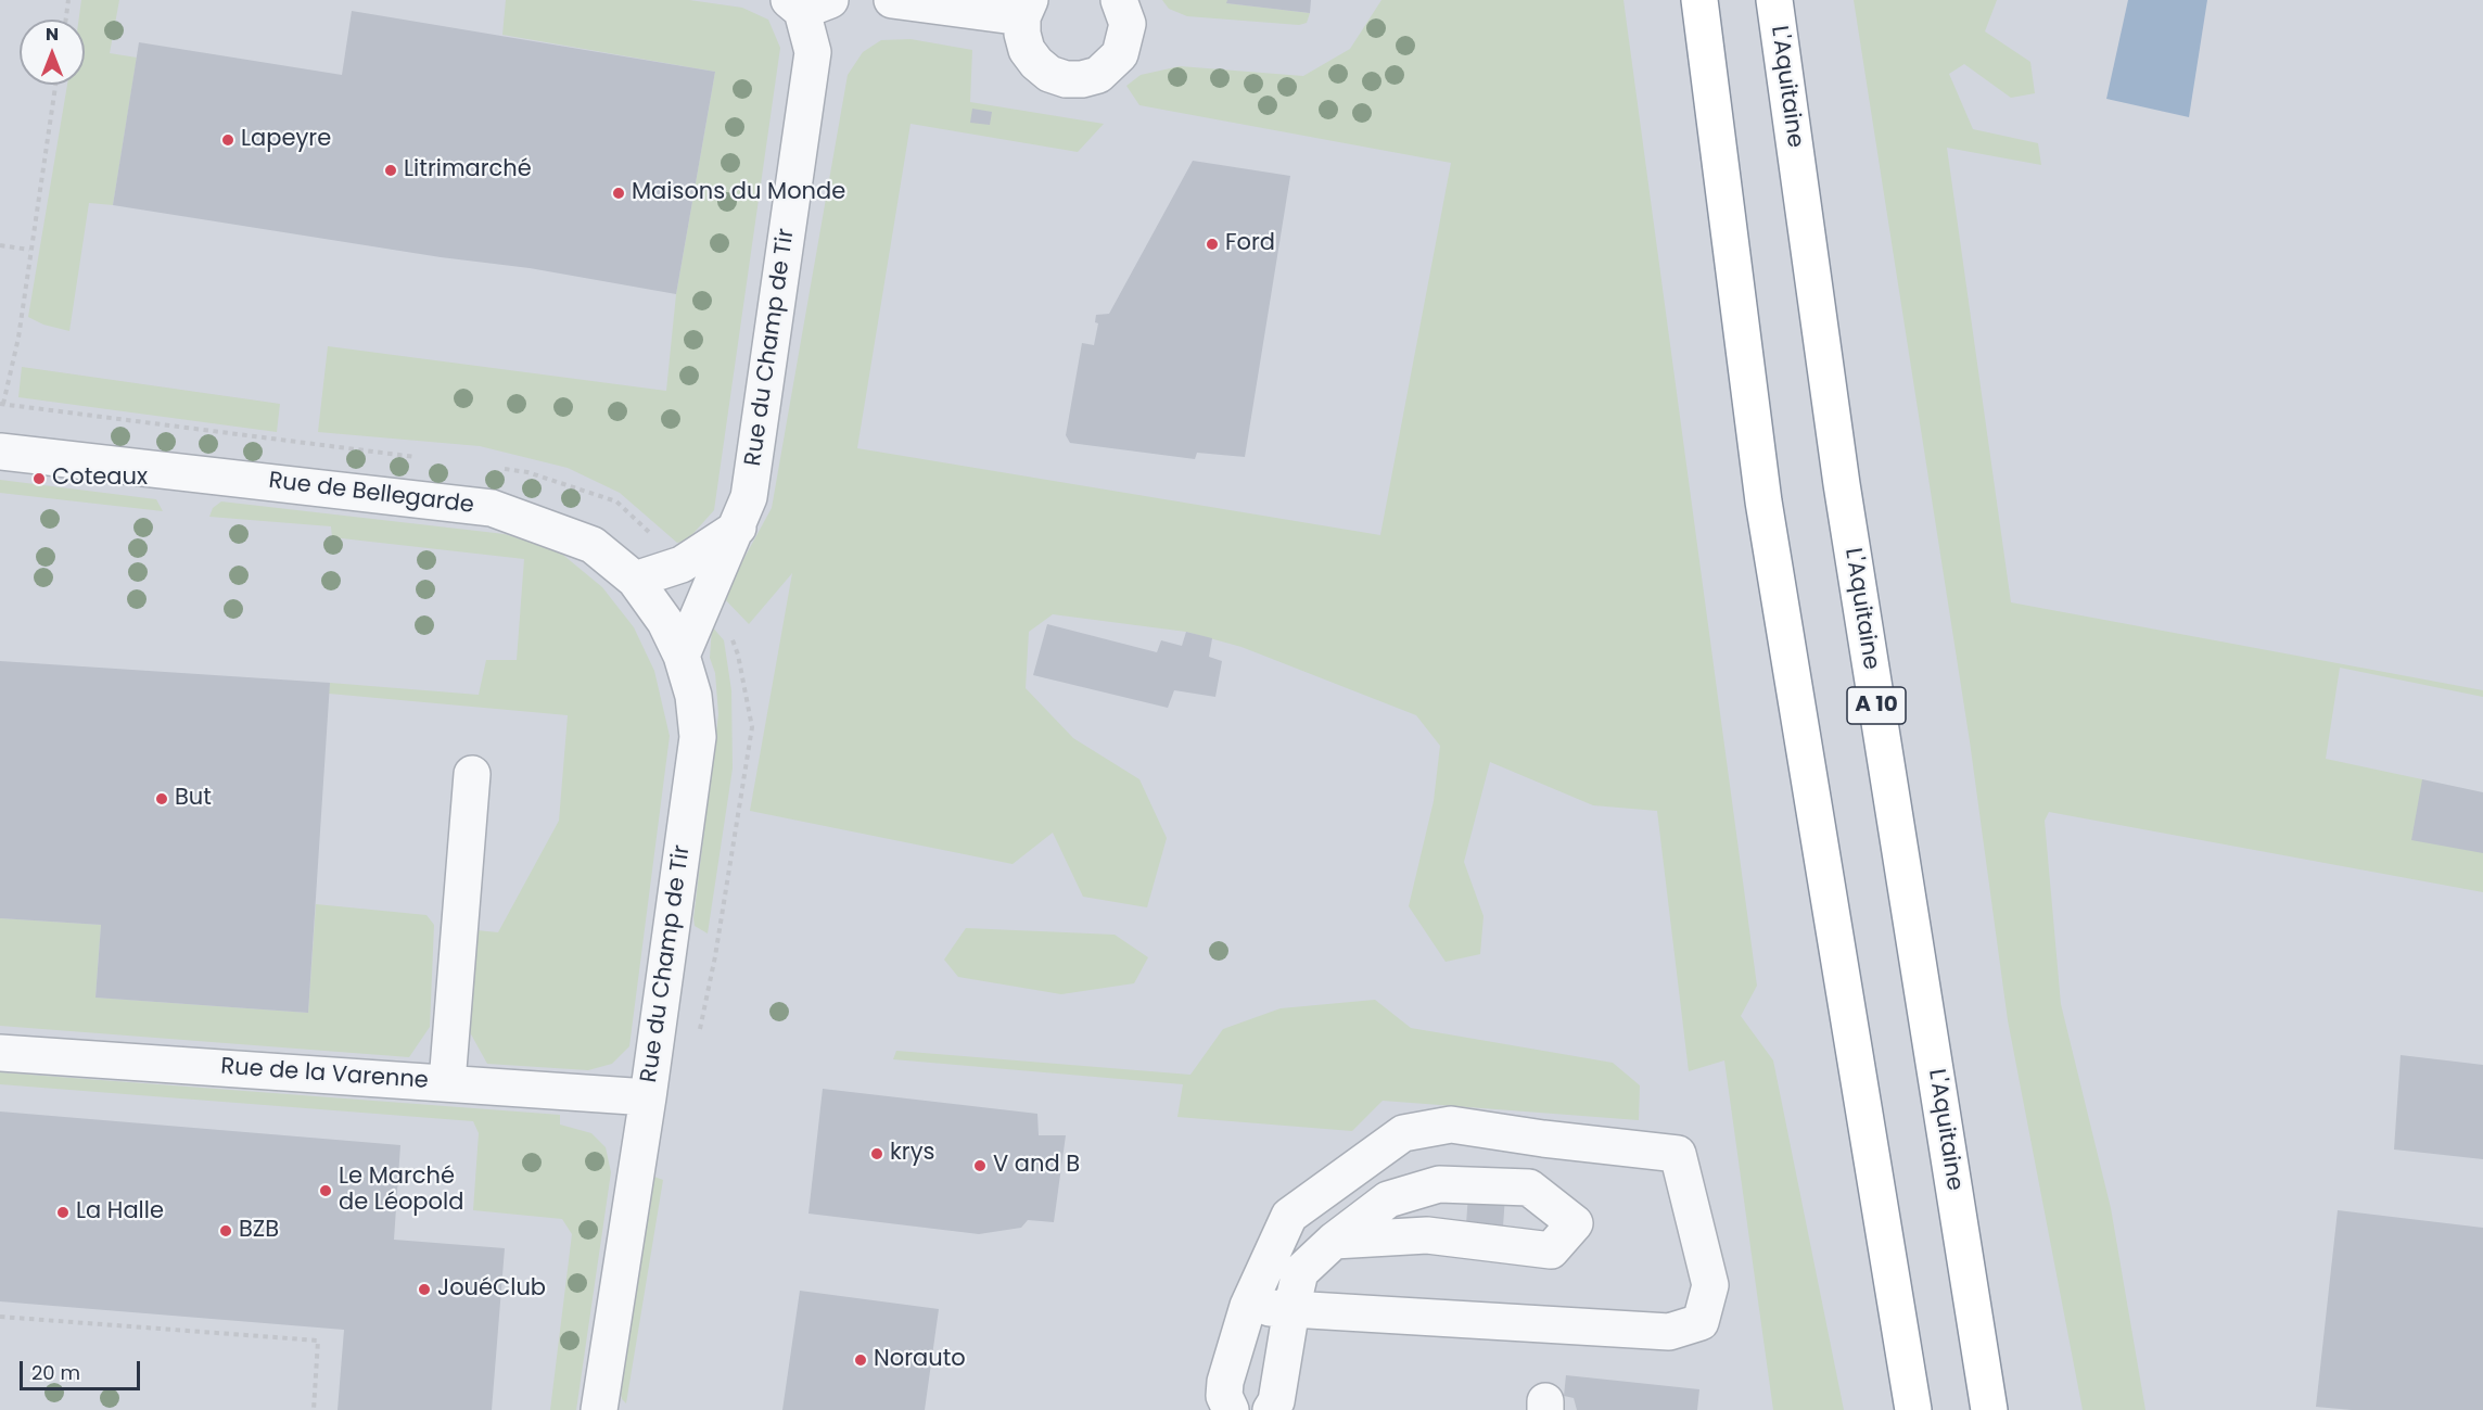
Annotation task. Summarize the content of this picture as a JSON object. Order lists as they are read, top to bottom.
{
  "streets": {
    "highway": ["L'Aquitaine", "A 10"],
    "street": ["Rue du Champ de Tir", "Rue de Bellegarde", "Rue de la Varenne"]
  },
  "crossings": [
    ["Rue du Champ de Tir", "Rue de Bellegarde"],
    ["Rue du Champ de Tir", "Rue de la Varenne"]
  ],
  "places": [
    "Lapeyre",
    "Litrimarché",
    "Maisons du Monde",
    "Ford",
    "Coteaux",
    "But",
    "krys",
    "V and B",
    "Le Marché de Léopold",
    "La Halle",
    "BZB",
    "JouéClub",
    "Norauto"
  ],
  "scale_bar": "20 m",
  "north": "top"
}
